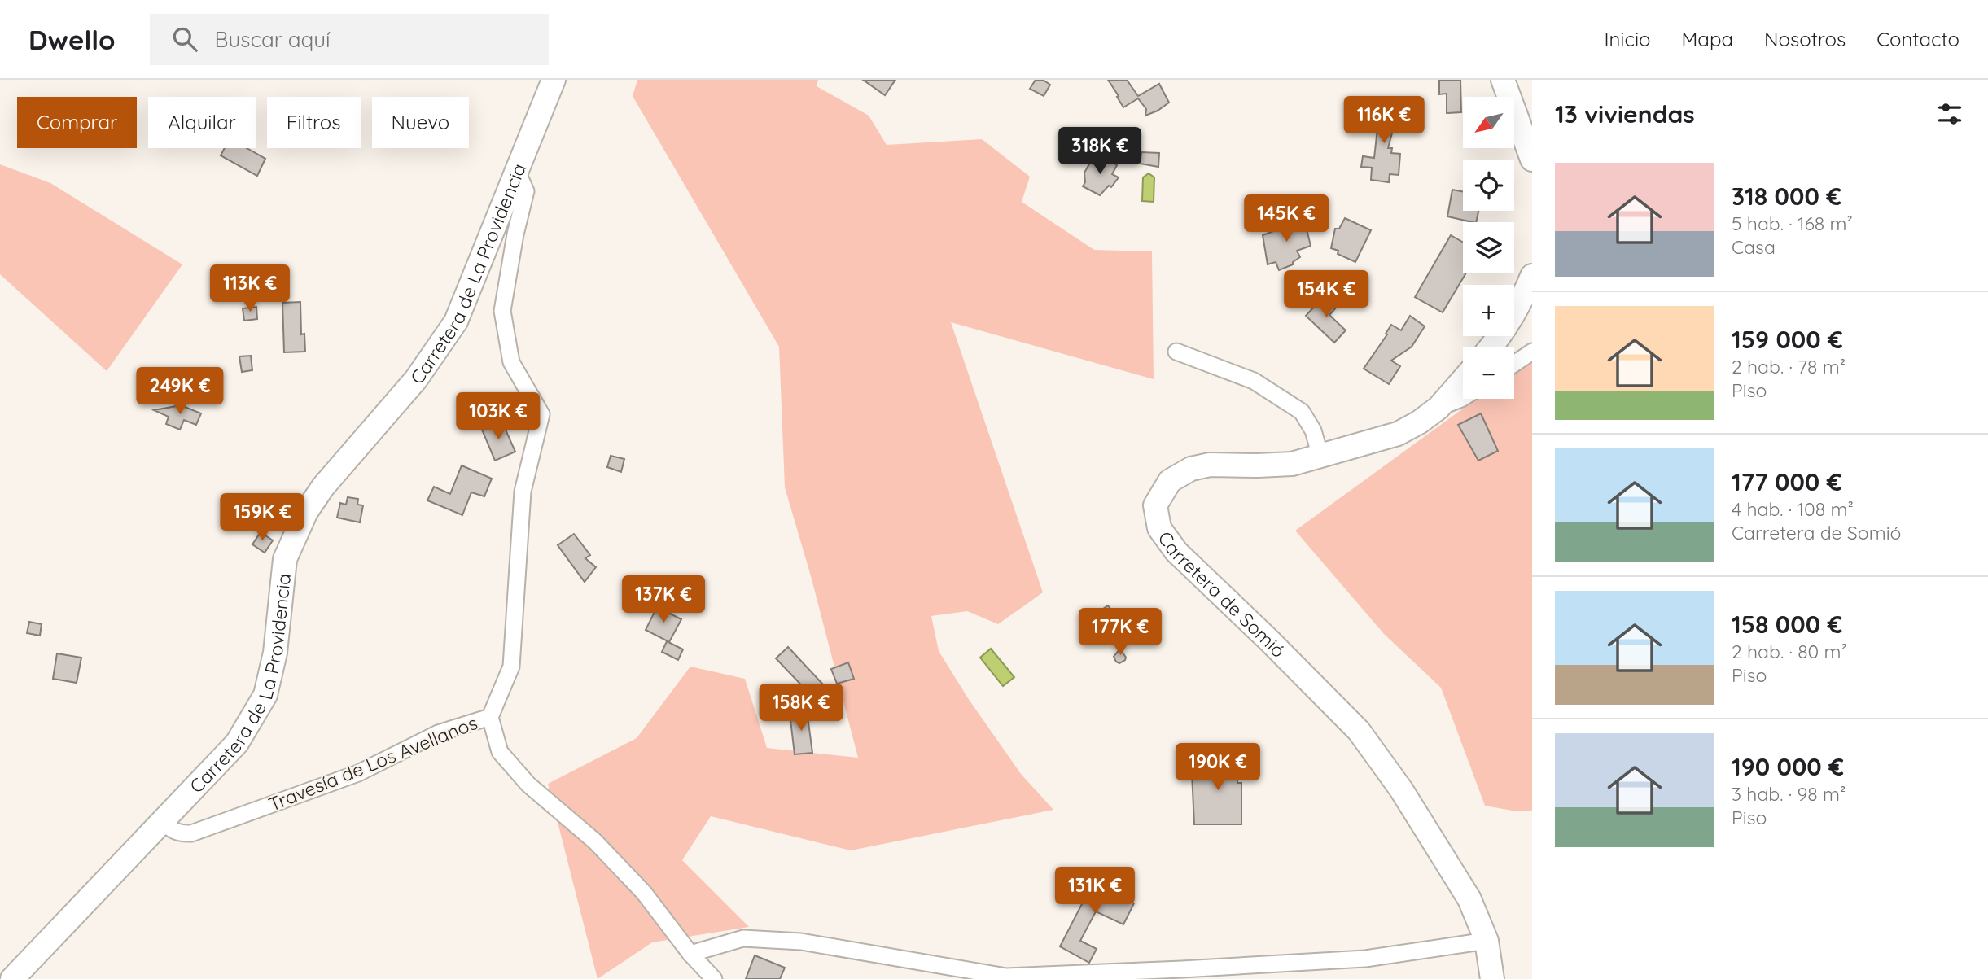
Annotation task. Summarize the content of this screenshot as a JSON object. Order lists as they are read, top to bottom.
{
  "streets": {
    "street": ["Carretera de La Providencia", "Carretera de Somió", "Travesía de Los Avellanos"]
  },
  "crossings": [
    ["Carretera de La Providencia", "Travesía de Los Avellanos"]
  ],
  "north": "bottom left",
  "page": {
    "header": "Dwello",
    "search": "Buscar aquí",
    "nav": [
      "Inicio",
      "Mapa",
      "Nosotros",
      "Contacto"
    ],
    "heading": "13 viviendas",
    "price": [
      "116K €",
      "318K €",
      "145K €",
      "113K €",
      "154K €",
      "249K €",
      "103K €",
      "159K €",
      "137K €",
      "177K €",
      "158K €",
      "190K €",
      "131K €"
    ],
    "map_buttons": ["+", "−"],
    "chip": [
      "Comprar",
      "Alquilar",
      "Filtros",
      "Nuevo"
    ],
    "list": [
      {
        "name": "318 000 €",
        "note": "5 hab. · 168 m² · Casa"
      },
      {
        "name": "159 000 €",
        "note": "2 hab. · 78 m² · Piso"
      },
      {
        "name": "177 000 €",
        "note": "4 hab. · 108 m² · Carretera de Somió"
      },
      {
        "name": "158 000 €",
        "note": "2 hab. · 80 m² · Piso"
      },
      {
        "name": "190 000 €",
        "note": "3 hab. · 98 m² · Piso"
      }
    ]
  }
}
